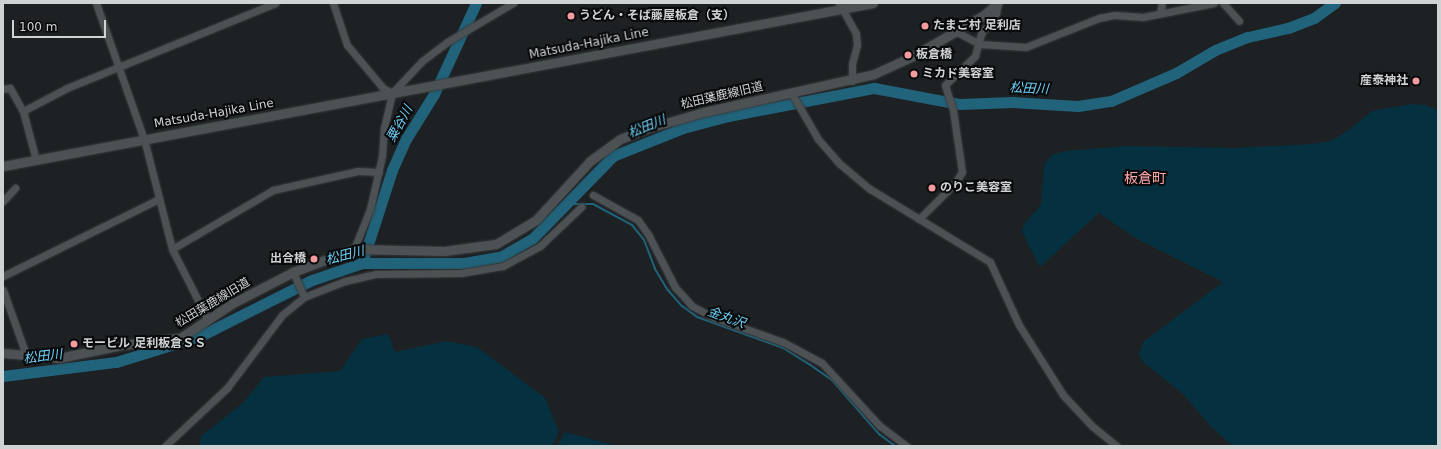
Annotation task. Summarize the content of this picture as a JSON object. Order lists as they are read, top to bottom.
{
  "streets": {
    "street": ["Matsuda-Hajika Line", "松田葉鹿線旧道"]
  },
  "districts": ["板倉町"],
  "water": ["松田川", "粟谷川", "金丸沢"],
  "places": [
    "うどん・そば藤屋板倉（支）",
    "たまご村 足利店",
    "板倉橋",
    "ミカド美容室",
    "産泰神社",
    "のりこ美容室",
    "出合橋",
    "モービル 足利板倉ＳＳ"
  ],
  "scale_bar": "100 m"
}
